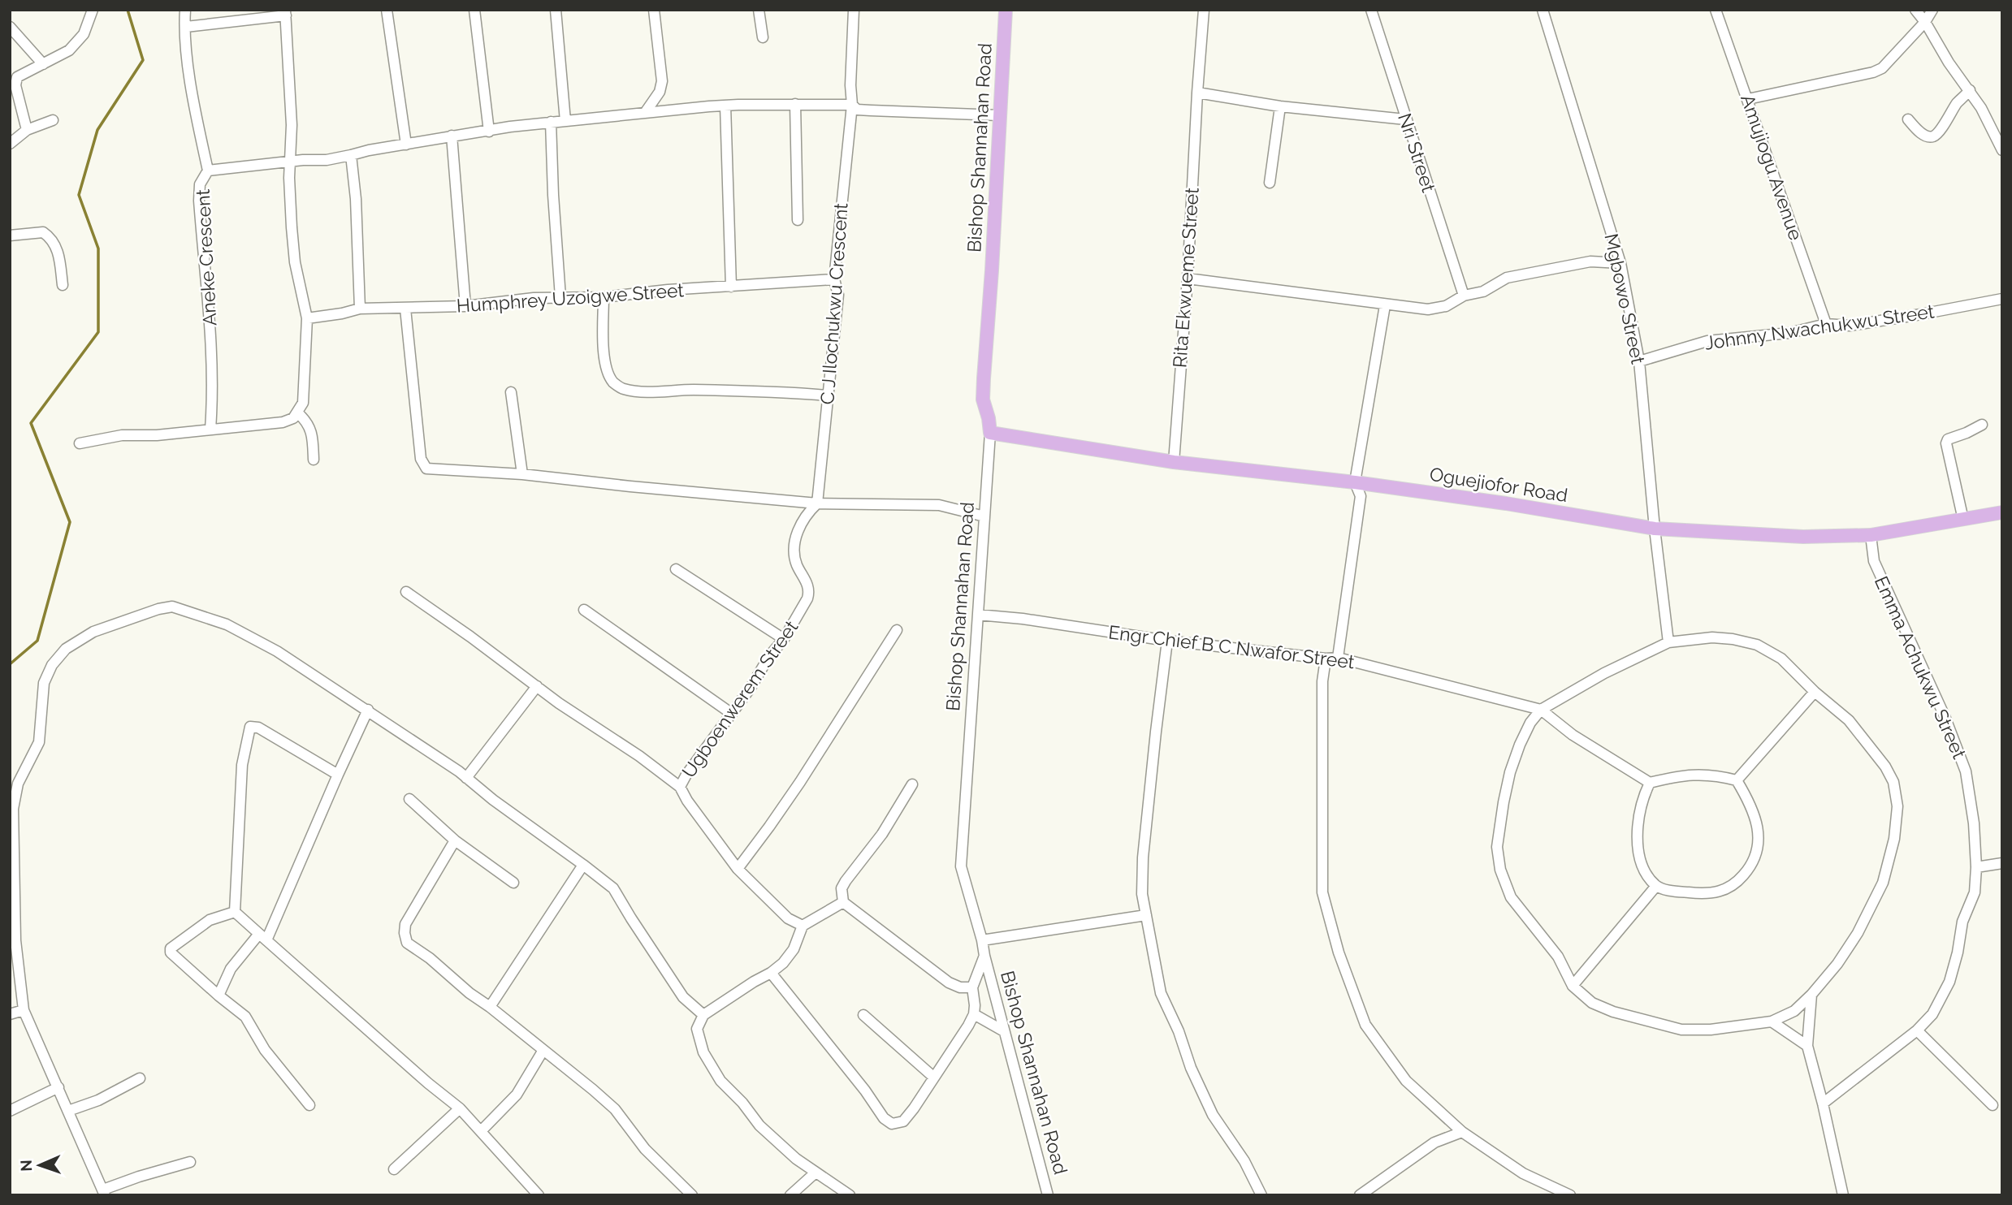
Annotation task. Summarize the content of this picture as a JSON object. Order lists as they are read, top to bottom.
{
  "streets": {
    "main road": ["Bishop Shannahan Road", "Oguejiofor Road"],
    "street": [
      "Nri Street",
      "Amujiogu Avenue",
      "Aneke Crescent",
      "Rita Ekwueme Street",
      "Humphrey Uzoigwe Street",
      "Mgbowo Street",
      "C J Ilochukwu Crescent",
      "Johnny Nwachukwu Street",
      "Engr Chief B C Nwafor Street",
      "Emma Achukwu Street",
      "Ugboenwerem Street"
    ]
  },
  "crossings": [
    ["Bishop Shannahan Road", "Aneke Crescent"],
    ["Bishop Shannahan Road", "Oguejiofor Road"],
    ["Bishop Shannahan Road", "Engr Chief B C Nwafor Street"],
    ["Amujiogu Avenue", "Johnny Nwachukwu Street"],
    ["Aneke Crescent", "C J Ilochukwu Crescent"],
    ["Rita Ekwueme Street", "Oguejiofor Road"],
    ["Humphrey Uzoigwe Street", "C J Ilochukwu Crescent"],
    ["Mgbowo Street", "Johnny Nwachukwu Street"],
    ["Mgbowo Street", "Oguejiofor Road"],
    ["C J Ilochukwu Crescent", "Ugboenwerem Street"],
    ["Oguejiofor Road", "Emma Achukwu Street"]
  ],
  "north": "left"
}
